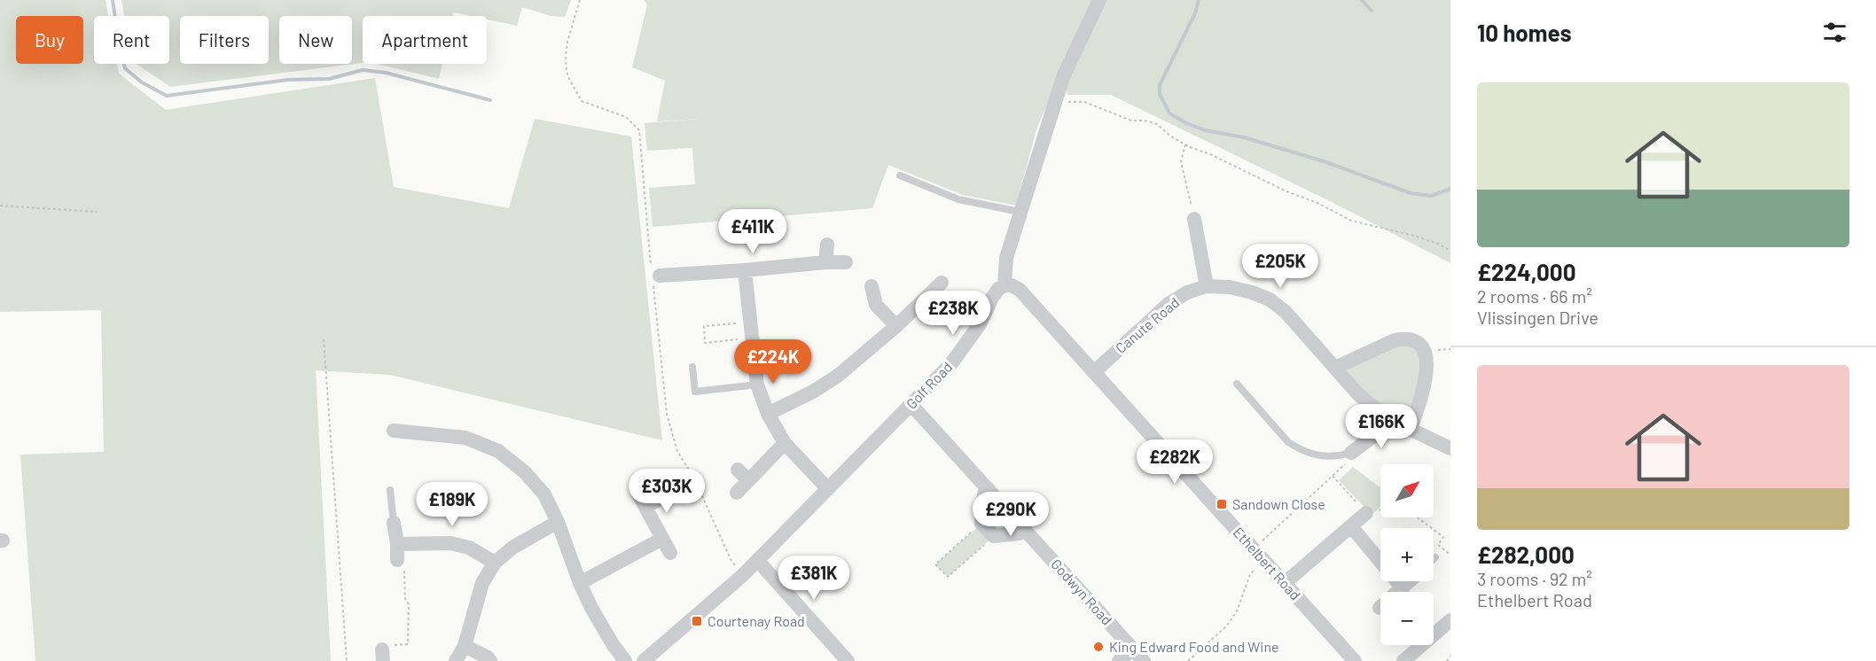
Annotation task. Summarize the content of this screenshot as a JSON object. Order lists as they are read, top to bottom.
{
  "streets": {
    "street": [
      "Canute Road",
      "Golf Road",
      "Ethelbert Road",
      "Godwyn Road"
    ]
  },
  "crossings": [
    ["Canute Road", "Ethelbert Road"],
    ["Golf Road", "Ethelbert Road"],
    ["Golf Road", "Godwyn Road"]
  ],
  "places": {
    "transit": ["Sandown Close", "Courtenay Road"],
    "other": ["King Edward Food and Wine"]
  },
  "north": "top right",
  "page": {
    "heading": "10 homes",
    "chip": [
      "Buy",
      "Rent",
      "Filters",
      "New",
      "Apartment"
    ],
    "list": [
      {
        "name": "£224,000",
        "note": "2 rooms · 66 m² · Vlissingen Drive"
      },
      {
        "name": "£282,000",
        "note": "3 rooms · 92 m² · Ethelbert Road"
      }
    ],
    "price": [
      "£411K",
      "£205K",
      "£238K",
      "£224K",
      "£166K",
      "£282K",
      "£303K",
      "£189K",
      "£290K",
      "£381K"
    ],
    "map_buttons": ["+", "−"]
  }
}
